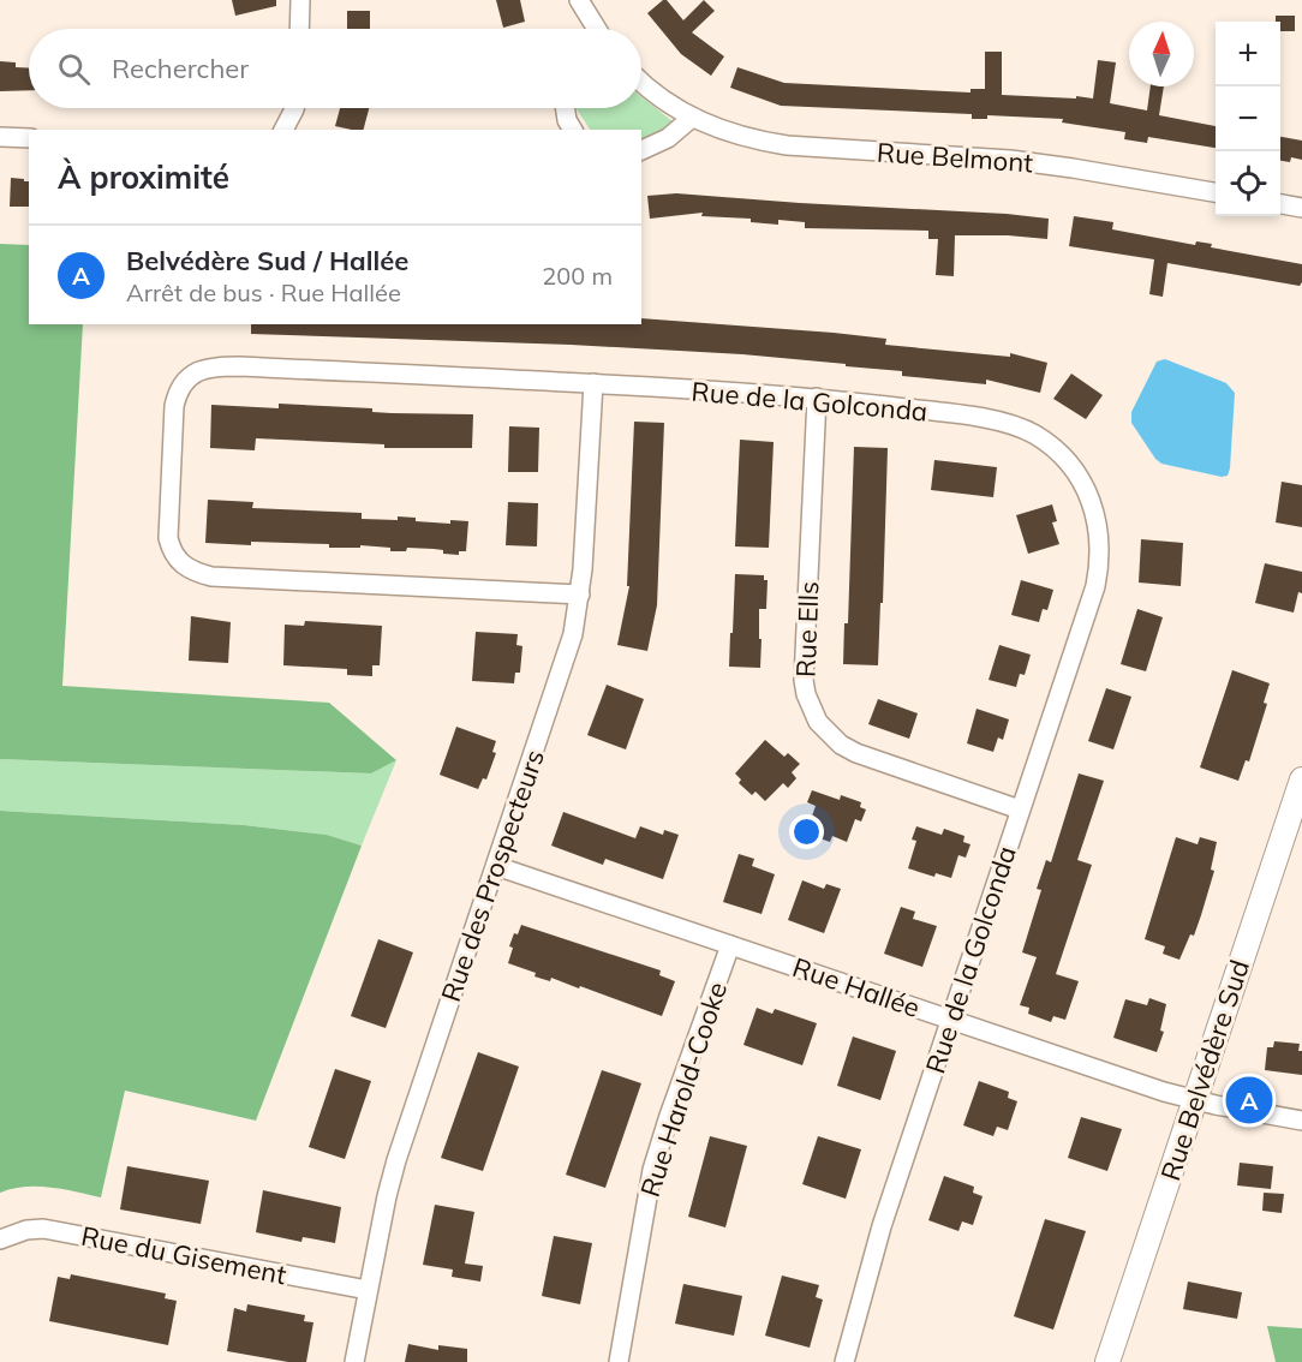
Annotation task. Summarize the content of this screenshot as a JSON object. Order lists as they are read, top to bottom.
{
  "streets": {
    "street": [
      "Rue Belmont",
      "Rue de la Golconda",
      "Rue Ells",
      "Rue des Prospecteurs",
      "Rue Hallée",
      "Rue Belvédère Sud",
      "Rue Harold-Cooke",
      "Rue du Gisement"
    ]
  },
  "crossings": [
    ["Rue de la Golconda", "Rue Ells"],
    ["Rue de la Golconda", "Rue des Prospecteurs"],
    ["Rue de la Golconda", "Rue Hallée"],
    ["Rue des Prospecteurs", "Rue Hallée"],
    ["Rue des Prospecteurs", "Rue du Gisement"],
    ["Rue Hallée", "Rue Belvédère Sud"],
    ["Rue Hallée", "Rue Harold-Cooke"]
  ],
  "north": "top",
  "page": {
    "map_buttons": ["+", "−"],
    "search": "Rechercher",
    "heading": "À proximité",
    "list": [
      {
        "mark": "A",
        "name": "Belvédère Sud / Hallée",
        "note": "Arrêt de bus · Rue Hallée",
        "value": "200 m"
      }
    ],
    "pins": "A"
  }
}
